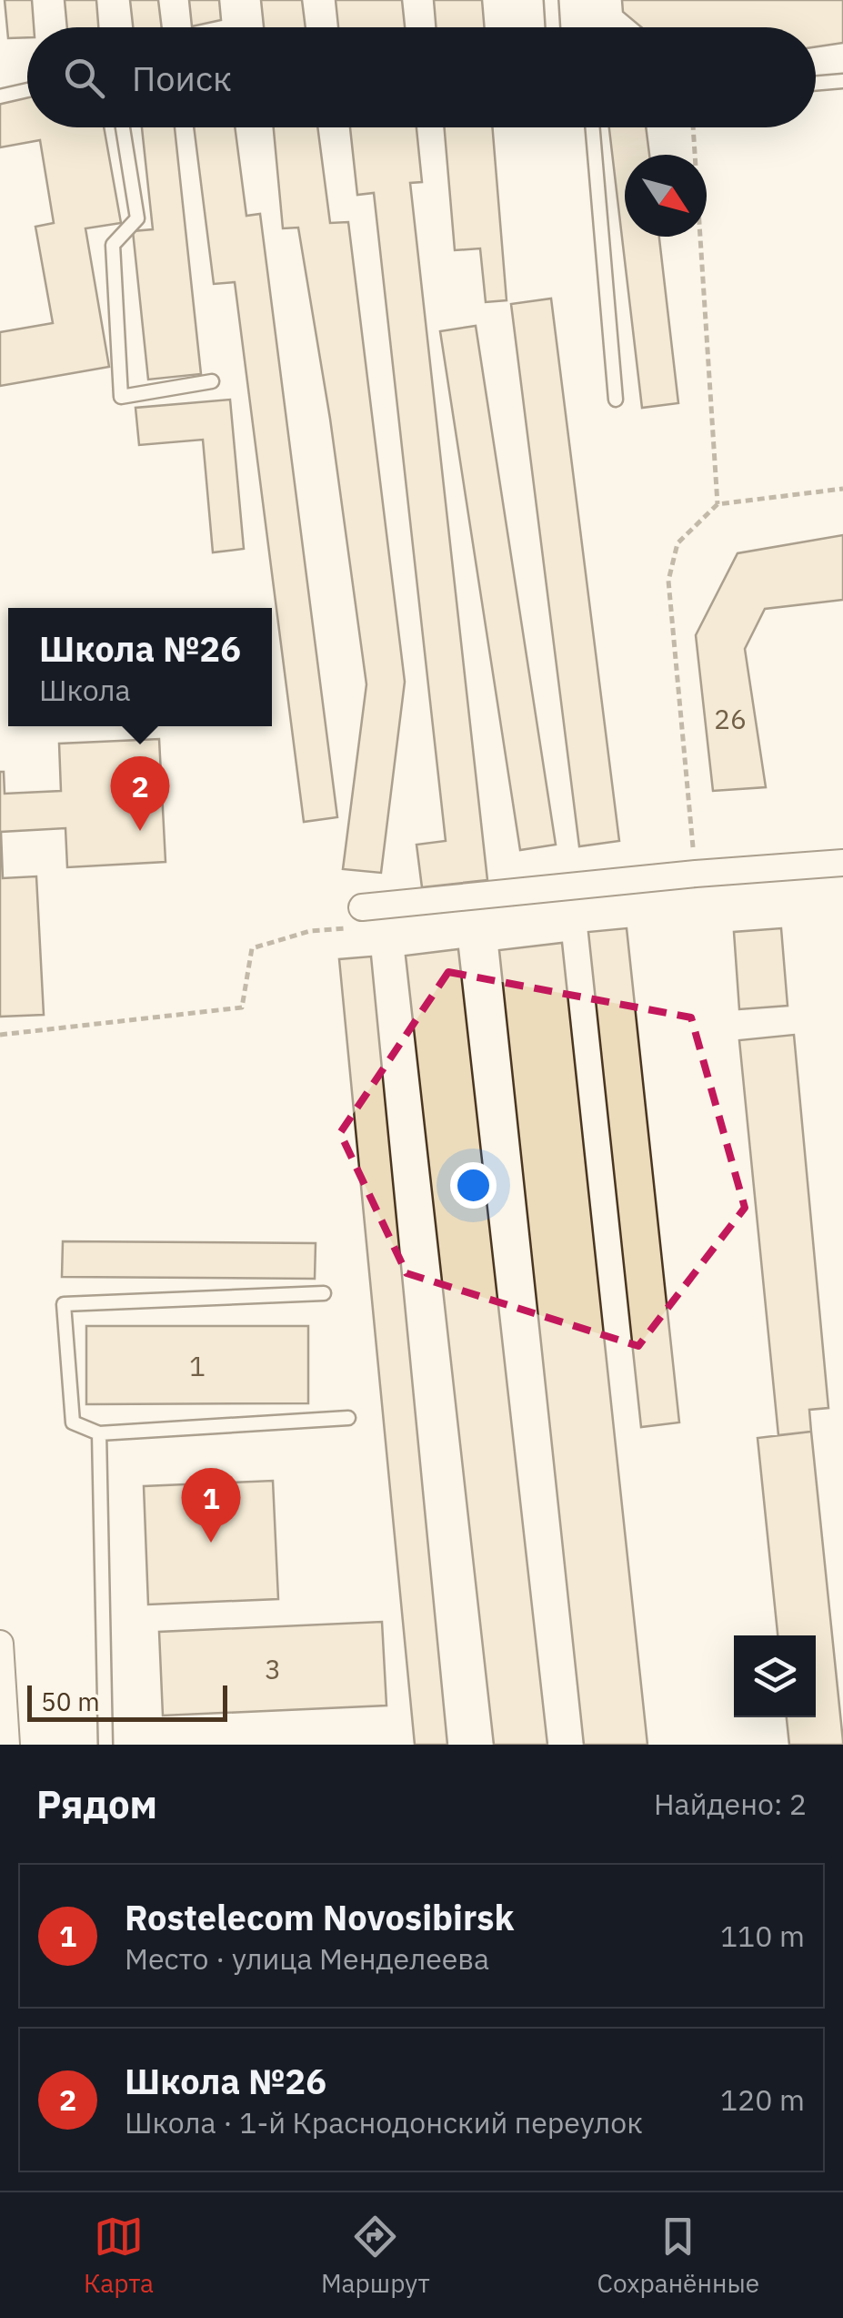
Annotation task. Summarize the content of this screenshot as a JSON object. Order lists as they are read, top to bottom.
{
  "house_numbers": ["26", "1", "3"],
  "scale_bar": "50 m",
  "north": "bottom right",
  "page": {
    "search": "Поиск",
    "popup": ["Школа №26", "Школа"],
    "pins": ["2", "1"],
    "scale": "50 m",
    "heading": ["Рядом", "Найдено: 2"],
    "list": [
      {
        "mark": "1",
        "name": "Rostelecom Novosibirsk",
        "note": "Место · улица Менделеева",
        "value": "110 m"
      },
      {
        "mark": "2",
        "name": "Школа №26",
        "note": "Школа · 1-й Краснодонский переулок",
        "value": "120 m"
      }
    ],
    "nav": ["Карта", "Маршрут", "Сохранённые"]
  }
}
